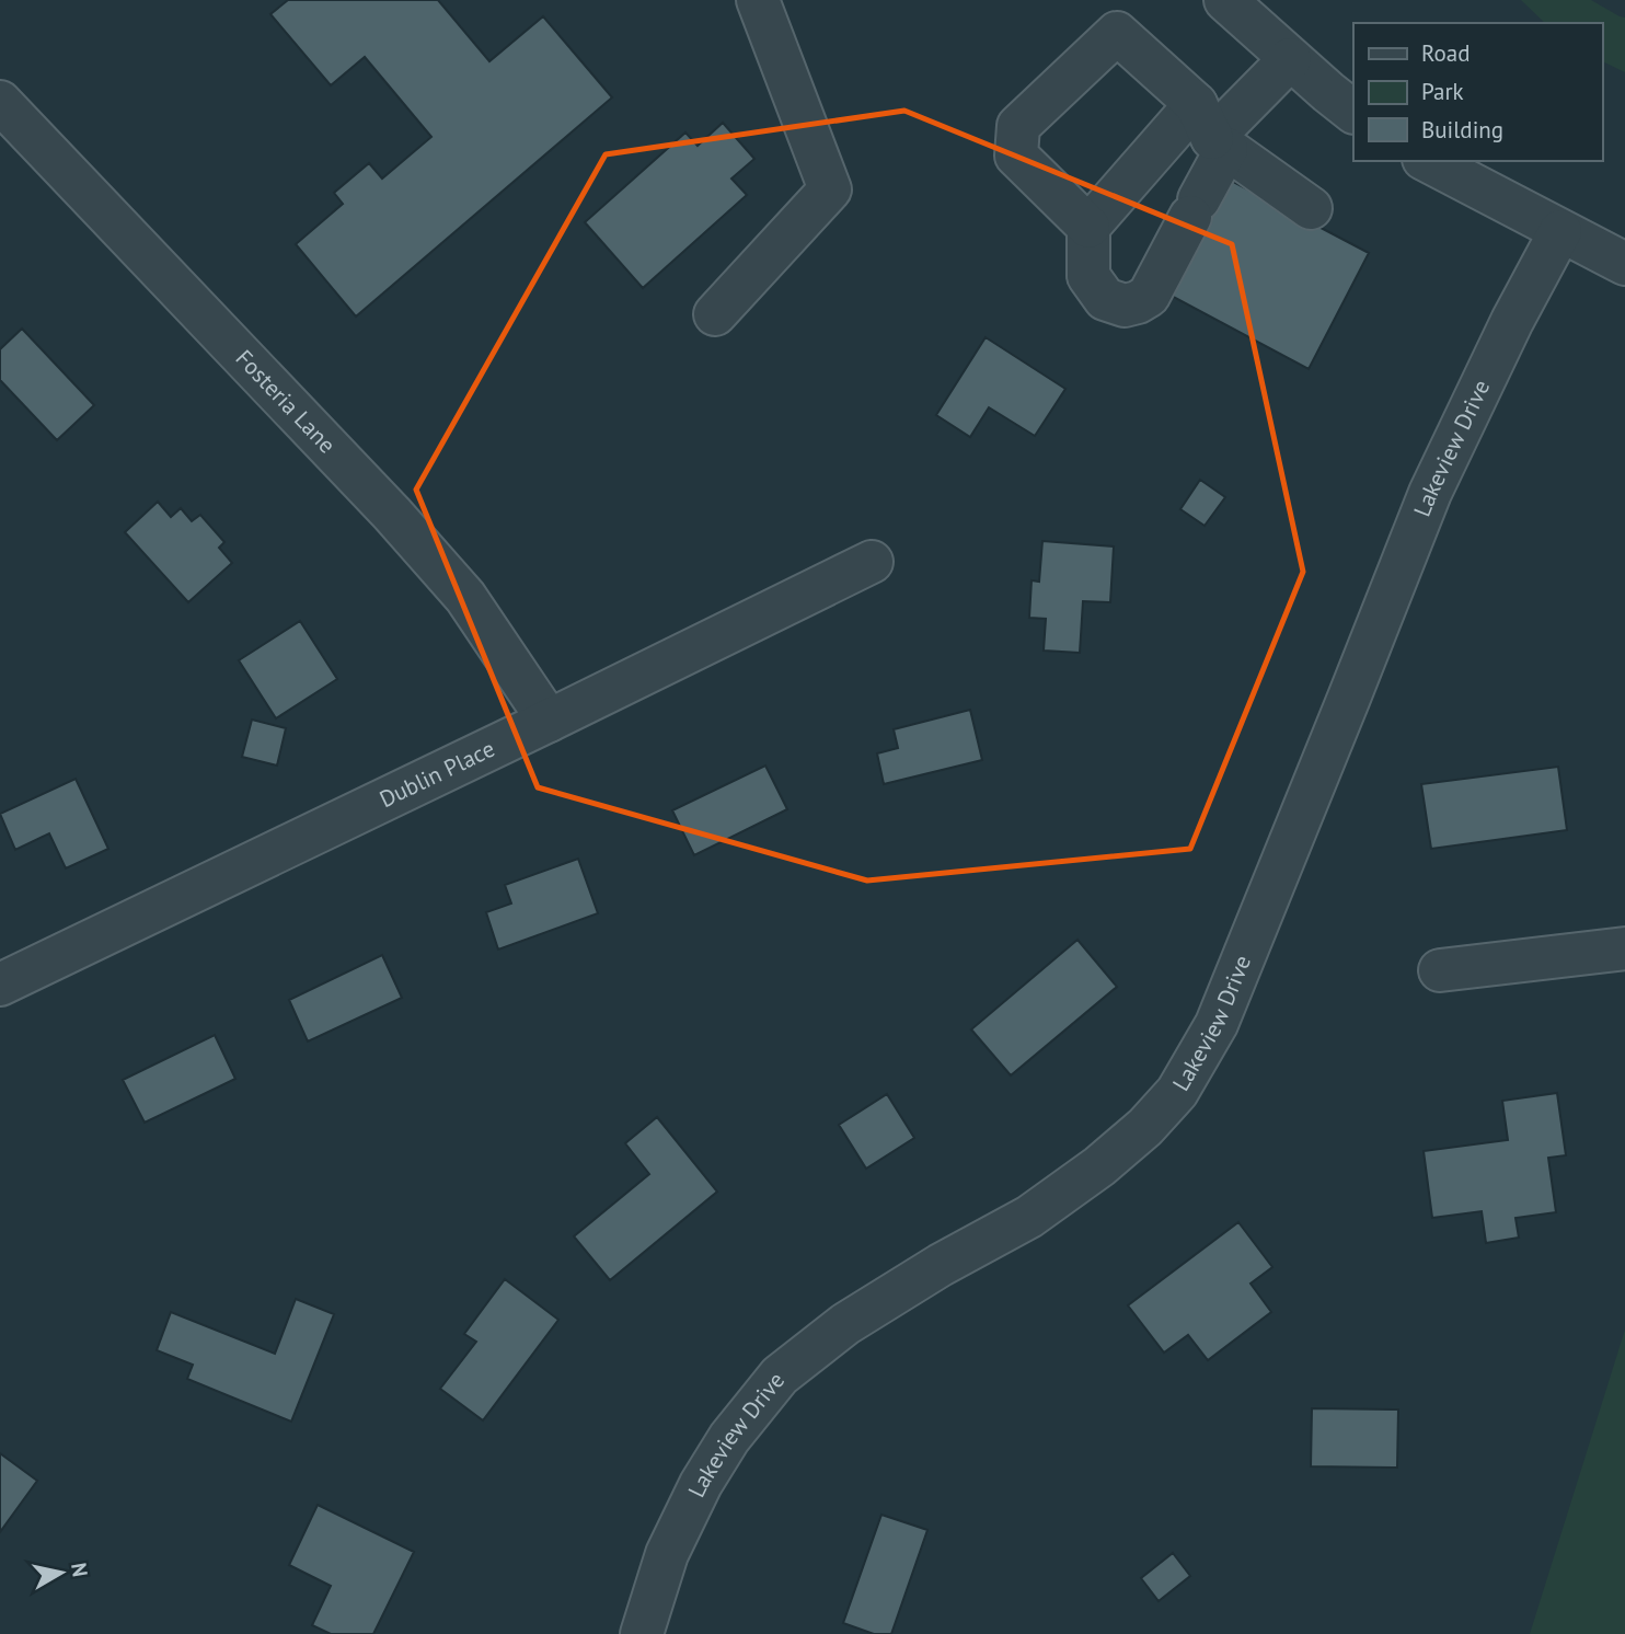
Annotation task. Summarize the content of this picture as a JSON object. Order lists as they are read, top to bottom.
{
  "streets": {
    "street": ["Fosteria Lane", "Lakeview Drive", "Dublin Place"]
  },
  "crossings": [
    ["Fosteria Lane", "Dublin Place"]
  ],
  "legend": ["Road", "Park", "Building"],
  "north": "right"
}
